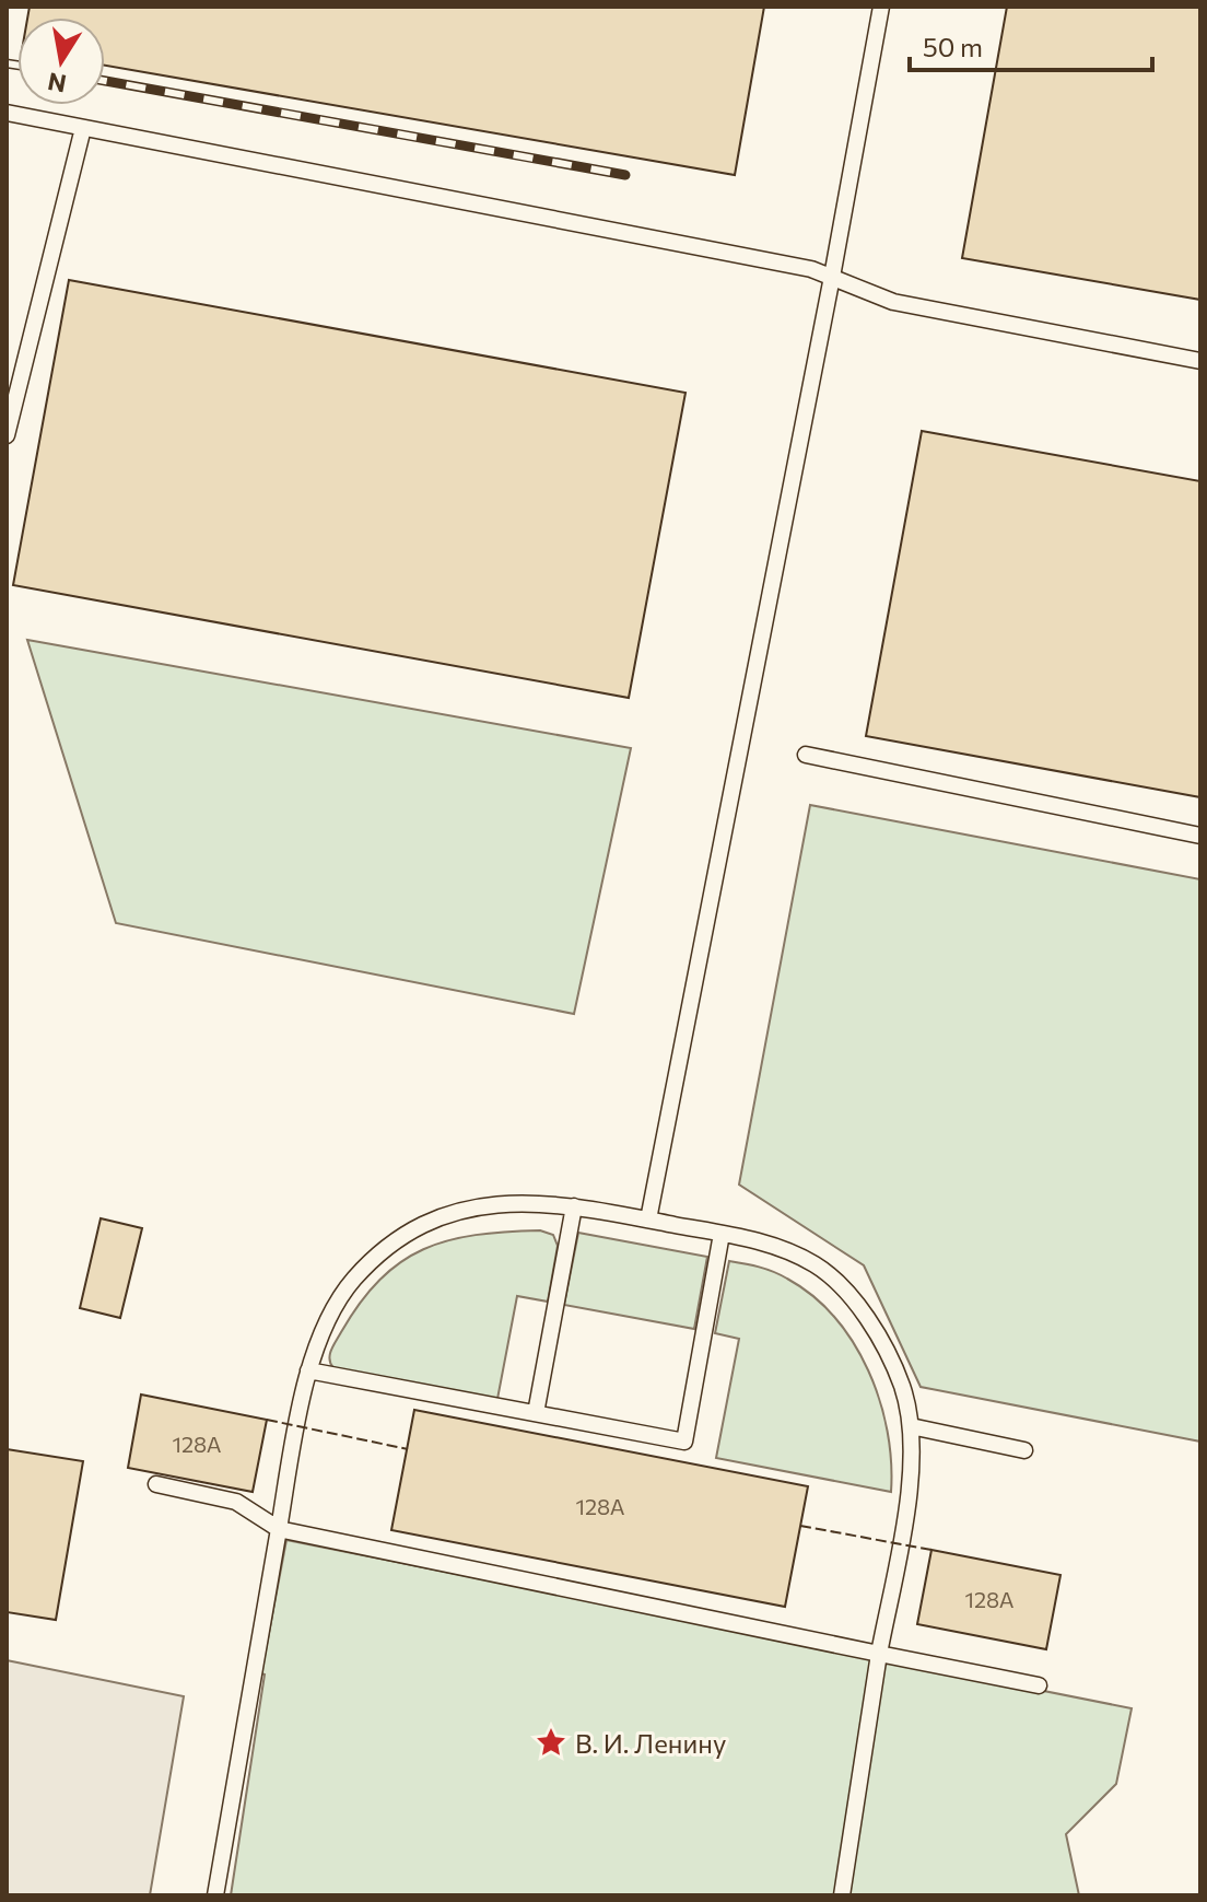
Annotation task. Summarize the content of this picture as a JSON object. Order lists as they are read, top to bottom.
{
  "places": {
    "place": ["В. И. Ленину"]
  },
  "house_numbers": ["128А", "128А", "128А"],
  "scale_bar": "50 m",
  "north": "bottom"
}
